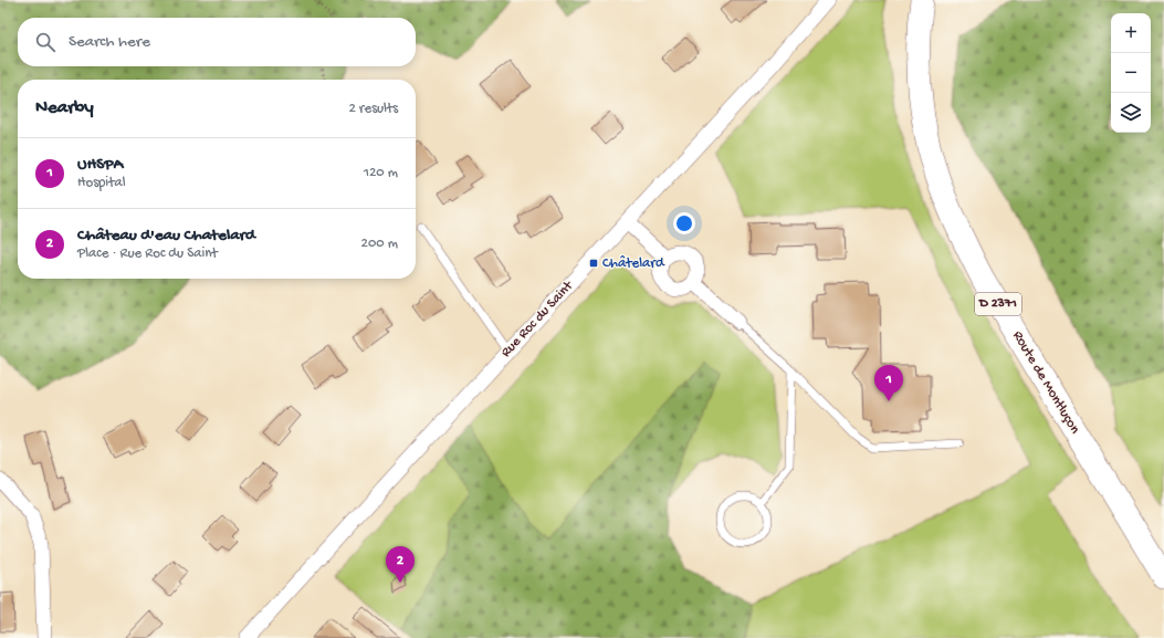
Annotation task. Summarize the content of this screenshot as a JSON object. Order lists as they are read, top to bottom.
{
  "streets": {
    "main road": ["D 2371", "Route de Montluçon"],
    "street": ["Rue Roc du Saint"]
  },
  "places": {
    "transit": ["Châtelard"]
  },
  "page": {
    "map_buttons": ["+", "−"],
    "search": "Search here",
    "heading": ["Nearby", "2 results"],
    "list": [
      {
        "mark": "1",
        "name": "UHSPA",
        "note": "Hospital",
        "value": "120 m"
      },
      {
        "mark": "2",
        "name": "Château d'eau Chatelard",
        "note": "Place · Rue Roc du Saint",
        "value": "200 m"
      }
    ],
    "pins": ["1", "2"]
  }
}
